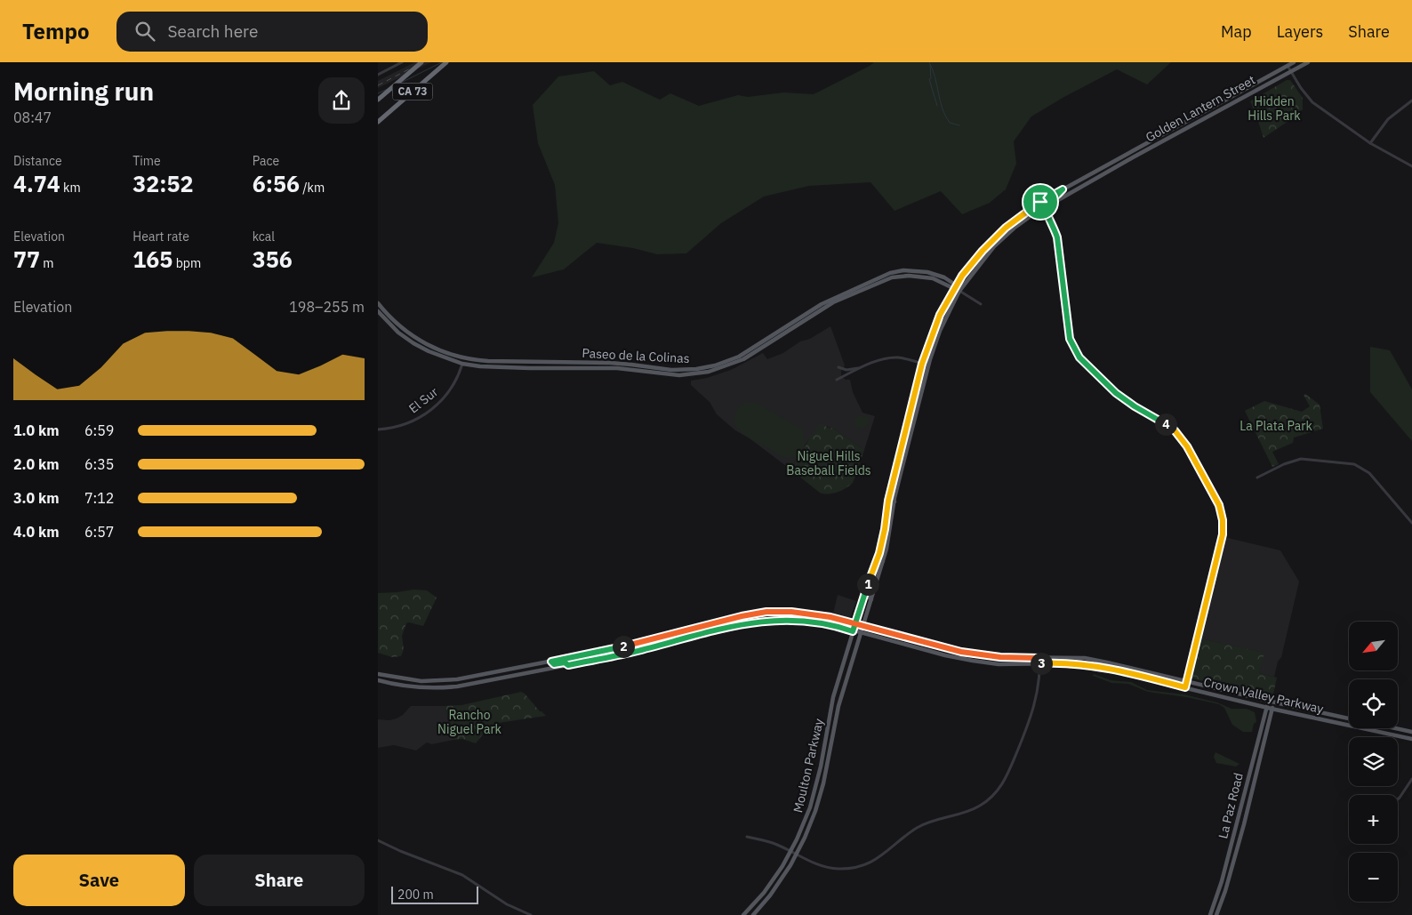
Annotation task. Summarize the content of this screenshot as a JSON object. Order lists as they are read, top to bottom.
{
  "streets": {
    "highway": ["CA 73"],
    "main road": [
      "Golden Lantern Street",
      "Paseo de la Colinas",
      "Crown Valley Parkway",
      "Moulton Parkway",
      "La Paz Road"
    ],
    "street": ["El Sur"]
  },
  "crossings": [
    ["Paseo de la Colinas", "El Sur"],
    ["Crown Valley Parkway", "Moulton Parkway"],
    ["Crown Valley Parkway", "La Paz Road"]
  ],
  "parks": [
    "Hidden Hills Park",
    "La Plata Park",
    "Niguel Hills Baseball Fields",
    "Rancho Niguel Park"
  ],
  "scale_bar": "200 m",
  "north": "bottom left",
  "page": {
    "header": "Tempo",
    "search": "Search here",
    "nav": ["Map", "Layers", "Share"],
    "heading": ["Morning run", "08:47"],
    "stats": [
      ["Distance", "4.74 km"],
      ["Time", "32:52"],
      ["Pace", "6:56 /km"],
      ["Elevation", "77 m"],
      ["Heart rate", "165 bpm"],
      ["kcal", "356"]
    ],
    "chart": ["Elevation", "198–255 m"],
    "list": [
      {
        "name": "1.0 km",
        "note": "6:59"
      },
      {
        "name": "2.0 km",
        "note": "6:35"
      },
      {
        "name": "3.0 km",
        "note": "7:12"
      },
      {
        "name": "4.0 km",
        "note": "6:57"
      }
    ],
    "pins": [
      "4",
      "1",
      "2",
      "3"
    ],
    "map_buttons": ["+", "−"],
    "buttons": ["Save", "Share"],
    "scale": "200 m"
  }
}
